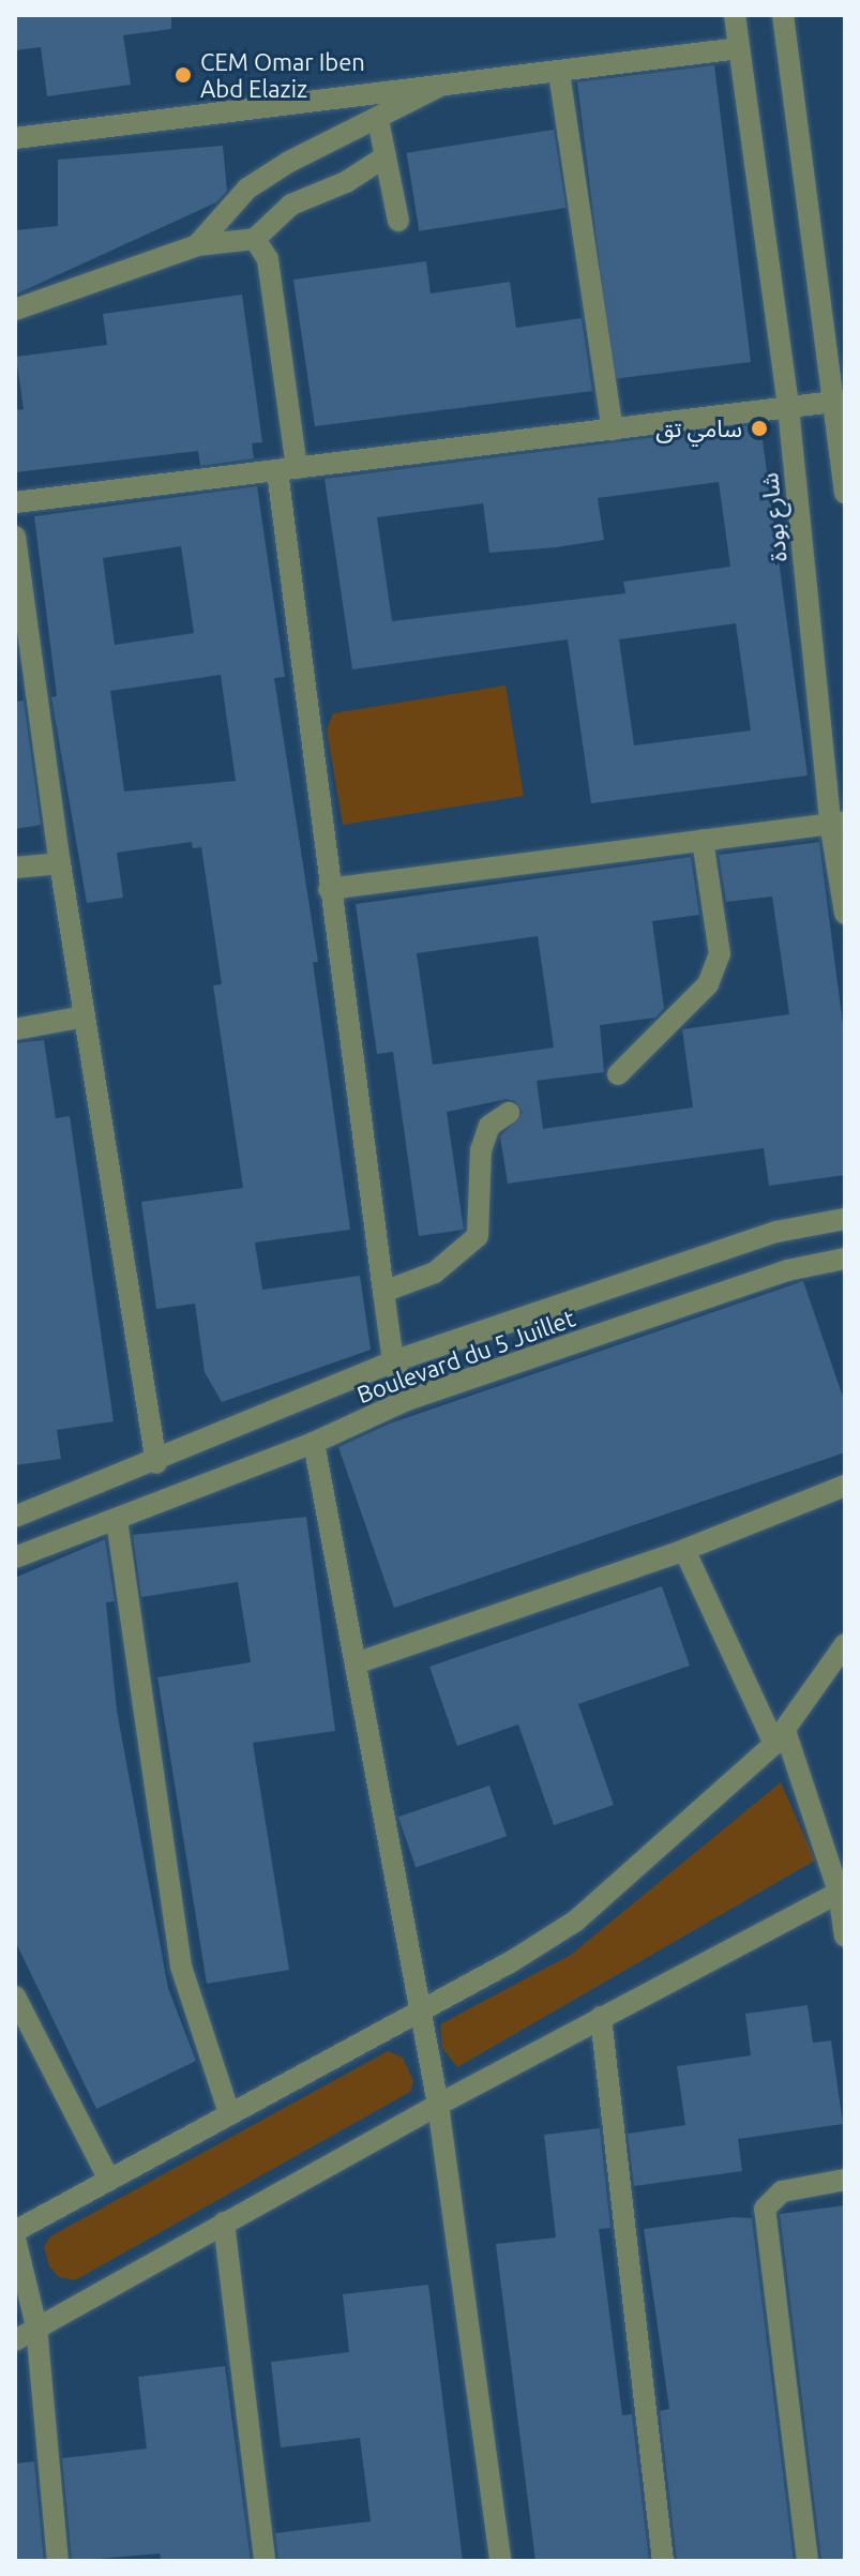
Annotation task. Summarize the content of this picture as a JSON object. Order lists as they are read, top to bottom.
{
  "streets": {
    "street": ["شارع بودة", "Boulevard du 5 Juillet"]
  },
  "places": ["CEM Omar Iben Abd Elaziz", "سامي تق"]
}
